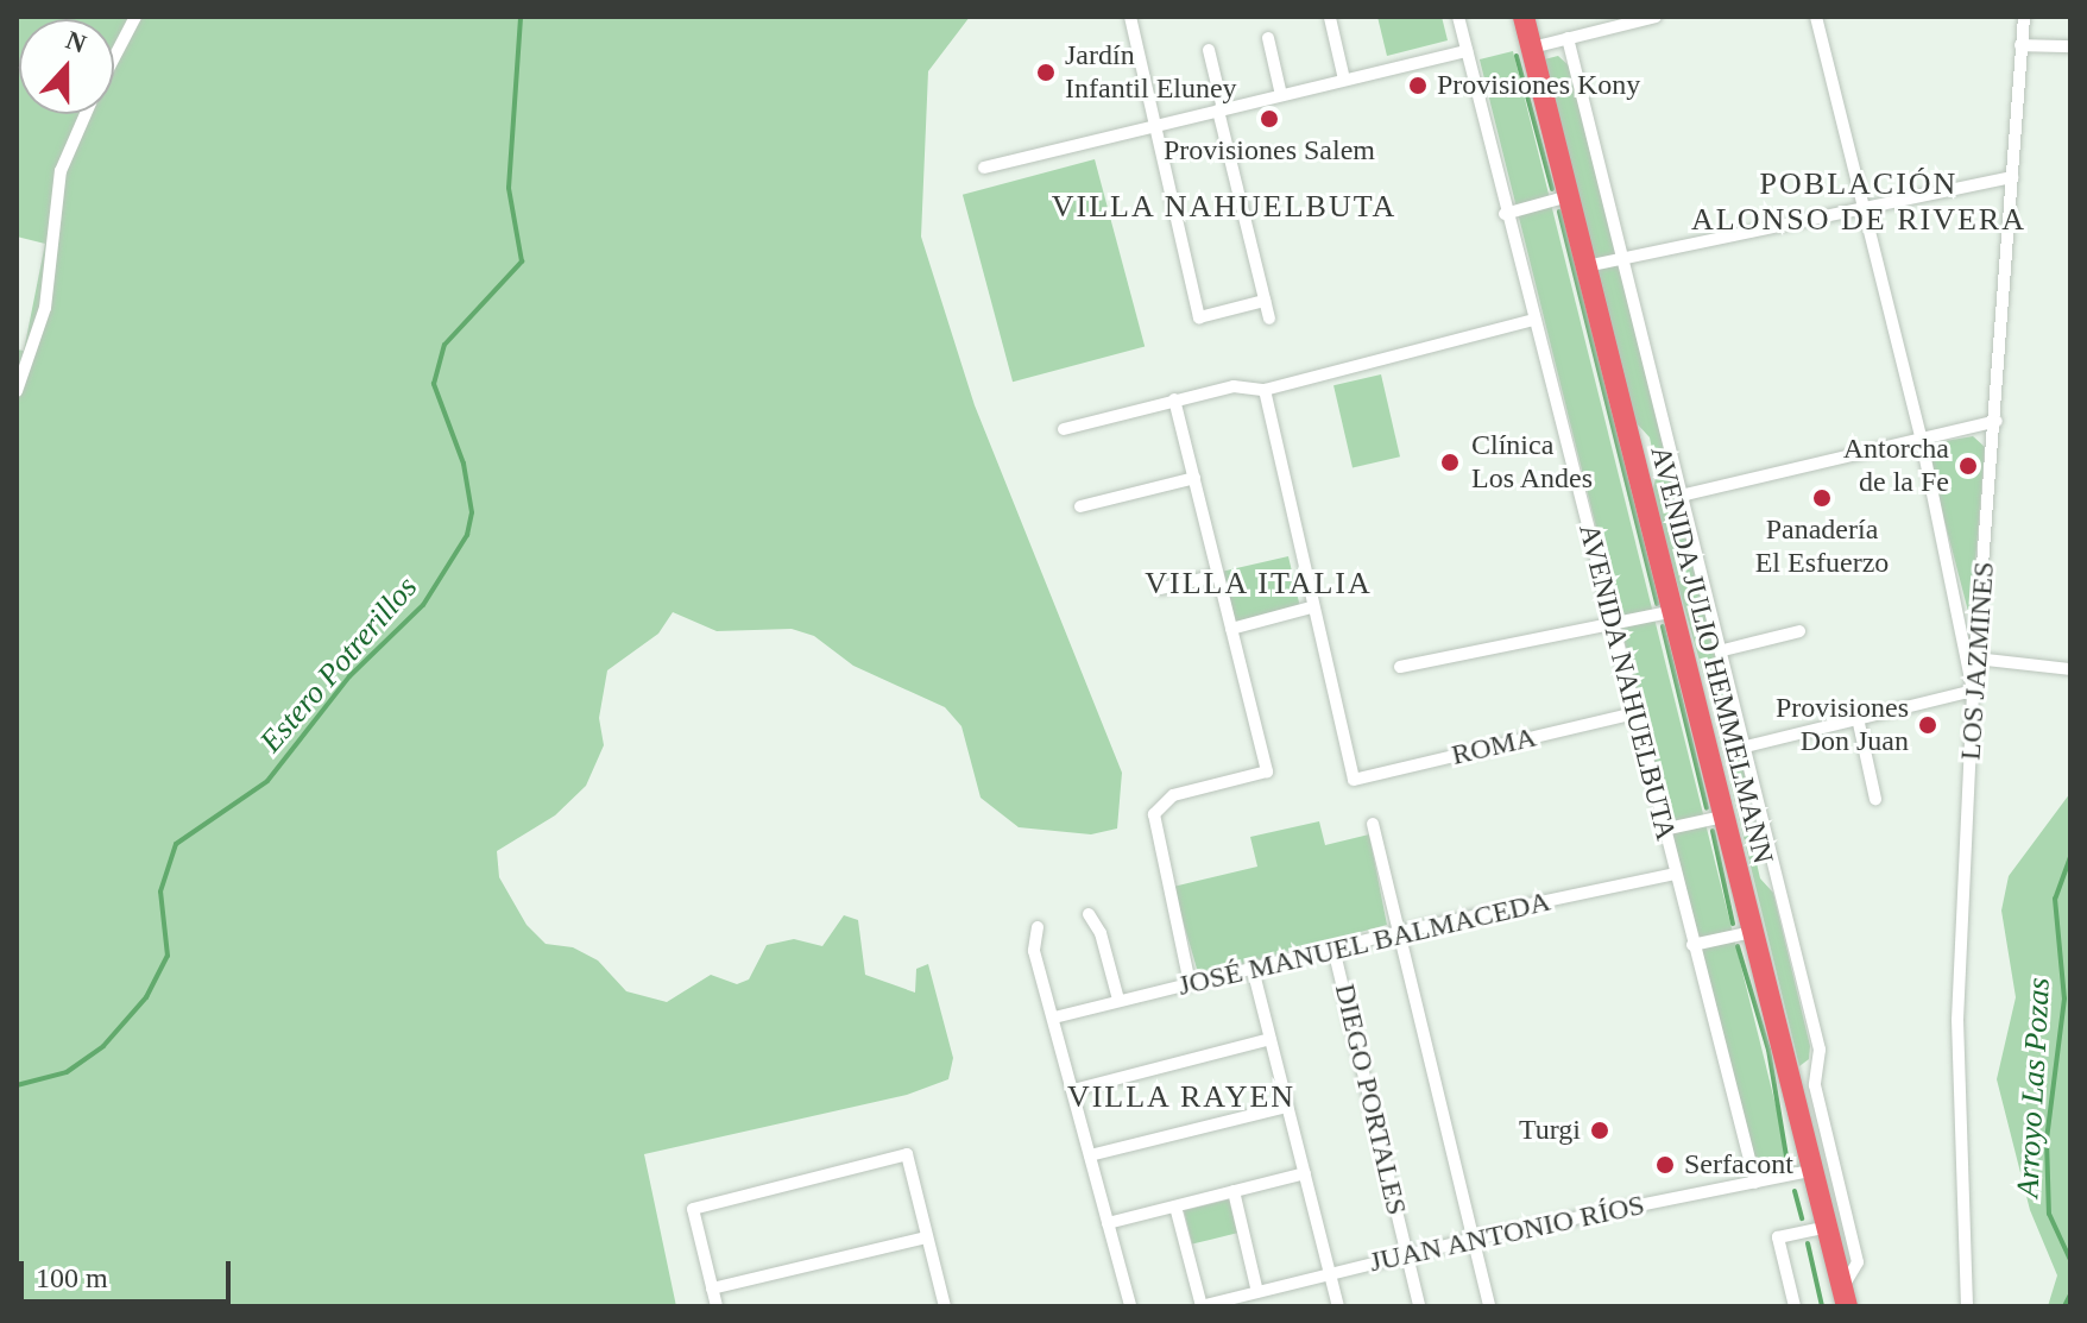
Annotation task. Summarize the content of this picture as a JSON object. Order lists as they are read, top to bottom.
{
  "streets": {
    "highway": ["AVENIDA JULIO HEMMELMANN"],
    "street": [
      "LOS JAZMINES",
      "AVENIDA NAHUELBUTA",
      "ROMA",
      "JOSÉ MANUEL BALMACEDA",
      "DIEGO PORTALES",
      "JUAN ANTONIO RÍOS"
    ]
  },
  "crossings": [
    ["AVENIDA JULIO HEMMELMANN", "JUAN ANTONIO RÍOS"],
    ["AVENIDA NAHUELBUTA", "ROMA"],
    ["AVENIDA NAHUELBUTA", "JOSÉ MANUEL BALMACEDA"],
    ["AVENIDA NAHUELBUTA", "JUAN ANTONIO RÍOS"],
    ["JOSÉ MANUEL BALMACEDA", "DIEGO PORTALES"],
    ["DIEGO PORTALES", "JUAN ANTONIO RÍOS"]
  ],
  "districts": [
    "POBLACIÓN ALONSO DE RIVERA",
    "VILLA NAHUELBUTA",
    "VILLA ITALIA",
    "VILLA RAYEN"
  ],
  "water": ["Estero Potrerillos", "Arroyo Las Pozas"],
  "places": [
    "Jardín Infantil Eluney",
    "Provisiones Kony",
    "Provisiones Salem",
    "Clínica Los Andes",
    "Antorcha de la Fe",
    "Panadería El Esfuerzo",
    "Provisiones Don Juan",
    "Turgi",
    "Serfacont"
  ],
  "scale_bar": "100 m",
  "north": "top"
}
